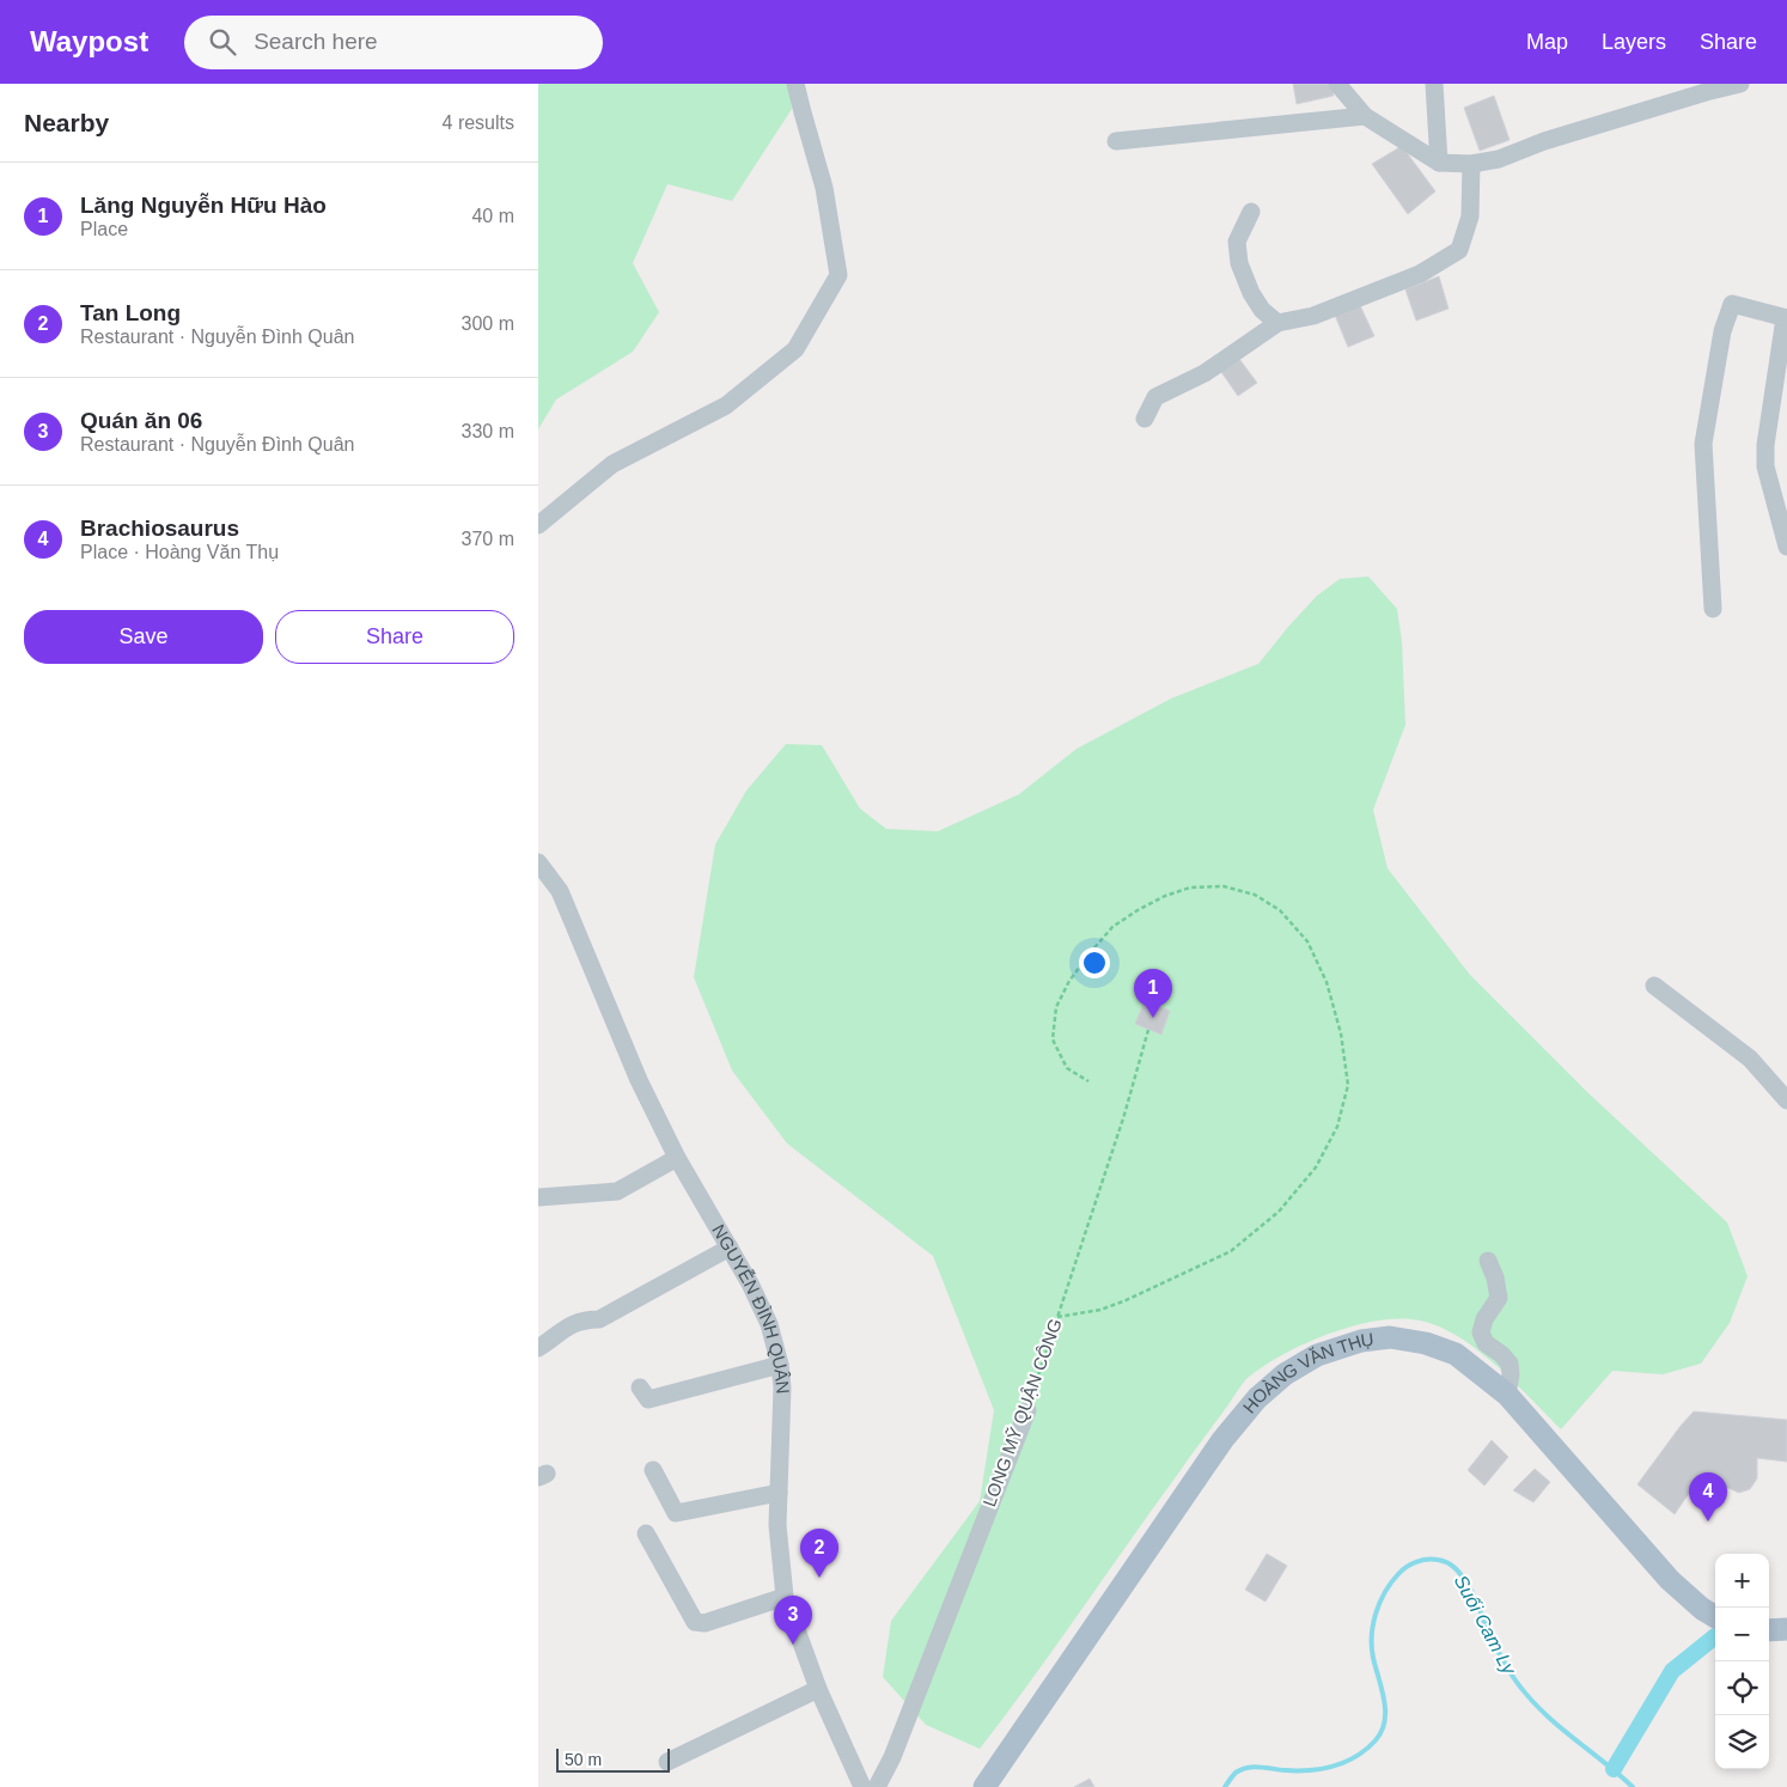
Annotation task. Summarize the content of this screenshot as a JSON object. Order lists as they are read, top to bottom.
{
  "streets": {
    "main road": ["HOÀNG VĂN THỤ"],
    "street": ["NGUYỄN ĐÌNH QUÂN", "LONG MỸ QUẬN CÔNG"]
  },
  "water": ["Suối Cam Ly"],
  "scale_bar": "50 m",
  "page": {
    "header": "Waypost",
    "search": "Search here",
    "nav": ["Map", "Layers", "Share"],
    "heading": ["Nearby", "4 results"],
    "list": [
      {
        "mark": "1",
        "name": "Lăng Nguyễn Hữu Hào",
        "note": "Place",
        "value": "40 m"
      },
      {
        "mark": "2",
        "name": "Tan Long",
        "note": "Restaurant · Nguyễn Đình Quân",
        "value": "300 m"
      },
      {
        "mark": "3",
        "name": "Quán ăn 06",
        "note": "Restaurant · Nguyễn Đình Quân",
        "value": "330 m"
      },
      {
        "mark": "4",
        "name": "Brachiosaurus",
        "note": "Place · Hoàng Văn Thụ",
        "value": "370 m"
      }
    ],
    "buttons": ["Save", "Share"],
    "pins": [
      "1",
      "4",
      "2",
      "3"
    ],
    "map_buttons": ["+", "−"],
    "scale": "50 m"
  }
}
